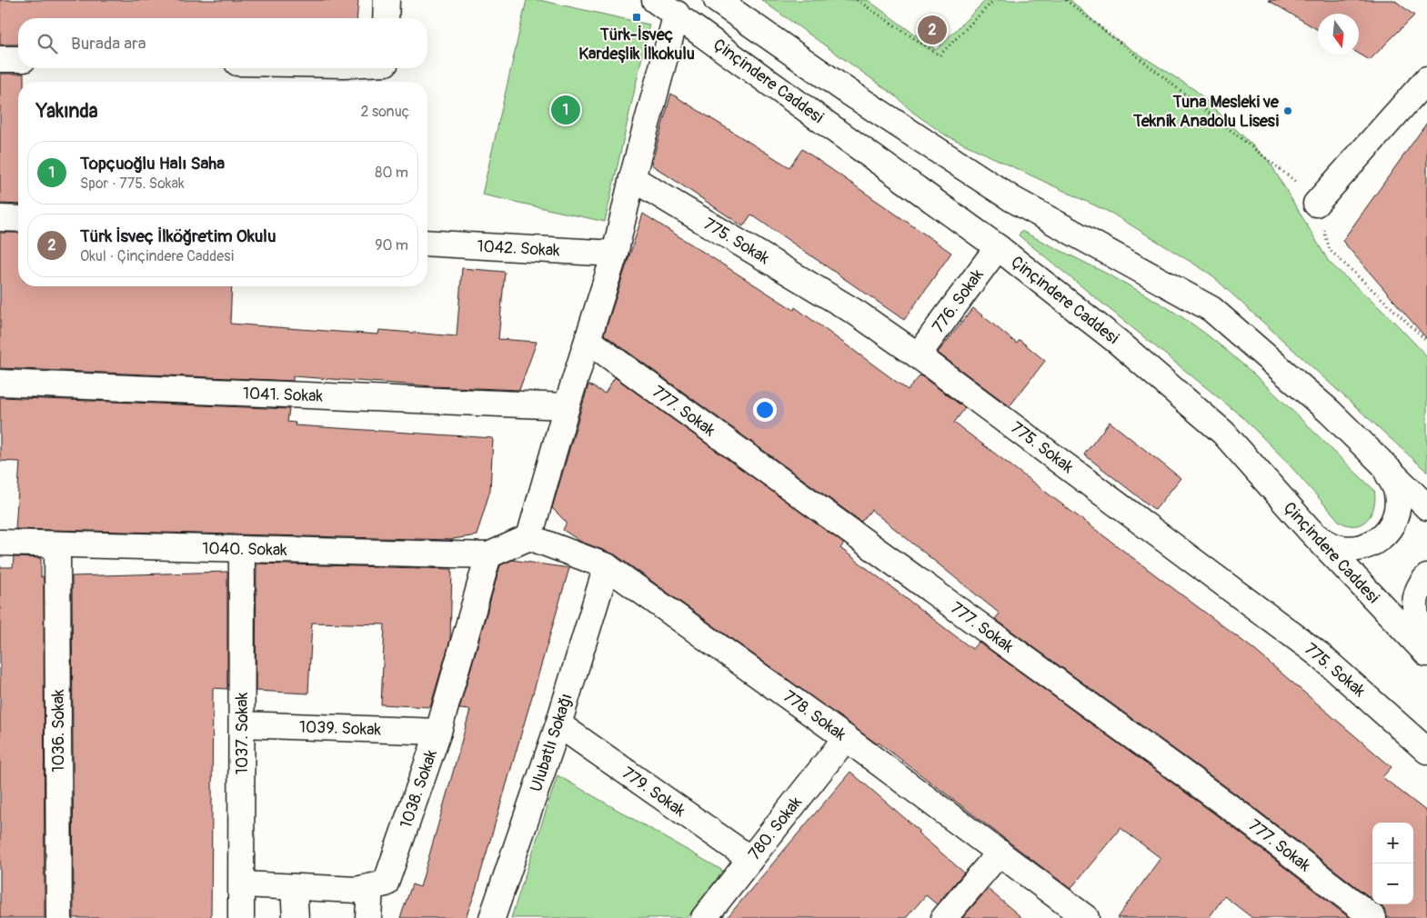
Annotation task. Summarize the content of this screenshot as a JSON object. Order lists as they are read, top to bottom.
{
  "streets": {
    "street": [
      "Çinçindere Caddesi",
      "775. Sokak",
      "1042. Sokak",
      "776. Sokak",
      "1041. Sokak",
      "777. Sokak",
      "1040. Sokak",
      "778. Sokak",
      "1039. Sokak",
      "1036. Sokak",
      "1037. Sokak",
      "Ulubatlı Sokağı",
      "1038. Sokak",
      "779. Sokak",
      "780. Sokak"
    ]
  },
  "crossings": [
    ["Çinçindere Caddesi", "776. Sokak"],
    ["775. Sokak", "776. Sokak"],
    ["1040. Sokak", "1036. Sokak"],
    ["1040. Sokak", "1037. Sokak"],
    ["1040. Sokak", "1038. Sokak"],
    ["778. Sokak", "Ulubatlı Sokağı"],
    ["778. Sokak", "780. Sokak"],
    ["1039. Sokak", "1037. Sokak"],
    ["1039. Sokak", "1038. Sokak"],
    ["1037. Sokak", "1038. Sokak"],
    ["Ulubatlı Sokağı", "779. Sokak"],
    ["779. Sokak", "780. Sokak"]
  ],
  "places": {
    "transit": ["Türk-İsveç Kardeşlik İlkokulu"],
    "other": ["Tuna Mesleki ve Teknik Anadolu Lisesi"]
  },
  "north": "bottom",
  "page": {
    "pins": ["2", "1"],
    "search": "Burada ara",
    "heading": ["Yakında", "2 sonuç"],
    "list": [
      {
        "mark": "1",
        "name": "Topçuoğlu Halı Saha",
        "note": "Spor · 775. Sokak",
        "value": "80 m"
      },
      {
        "mark": "2",
        "name": "Türk İsveç İlköğretim Okulu",
        "note": "Okul · Çinçindere Caddesi",
        "value": "90 m"
      }
    ],
    "map_buttons": ["+", "−"]
  }
}
